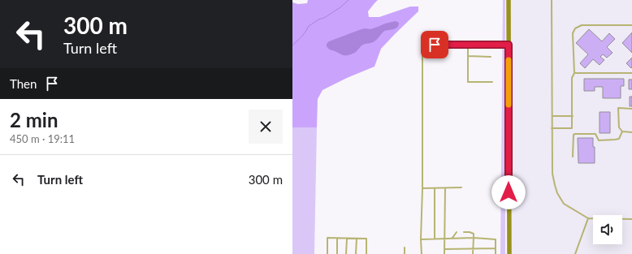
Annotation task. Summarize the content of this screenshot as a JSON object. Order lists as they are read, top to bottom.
{
  "page": {
    "turn": ["300 m", "Turn left"],
    "then": "Then",
    "heading": ["2 min", "450 m · 19:11"],
    "list": [
      {
        "name": "Turn left",
        "value": "300 m"
      }
    ]
  }
}
